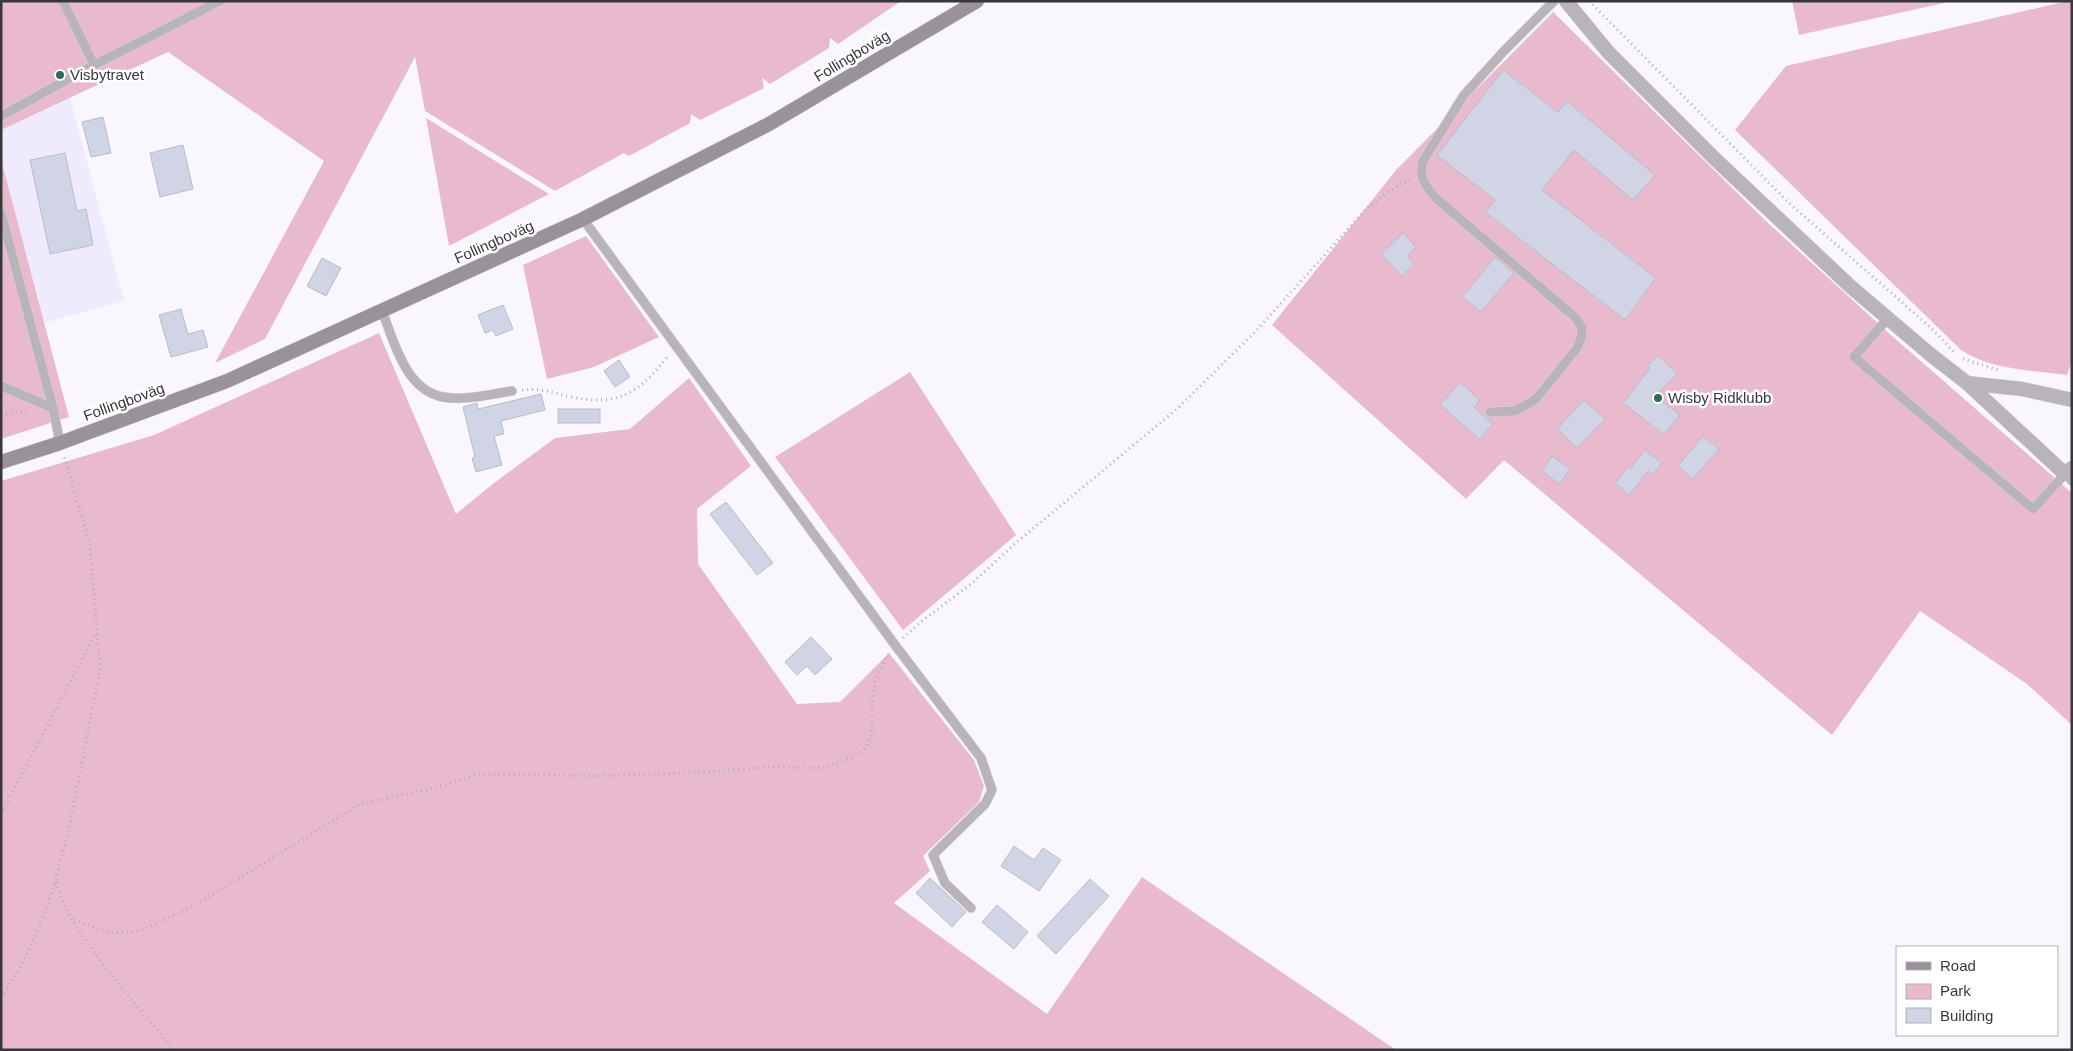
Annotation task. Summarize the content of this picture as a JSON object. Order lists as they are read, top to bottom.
{
  "streets": {
    "main road": ["Follingboväg"]
  },
  "places": ["Visbytravet", "Wisby Ridklubb"],
  "legend": ["Road", "Park", "Building"]
}
